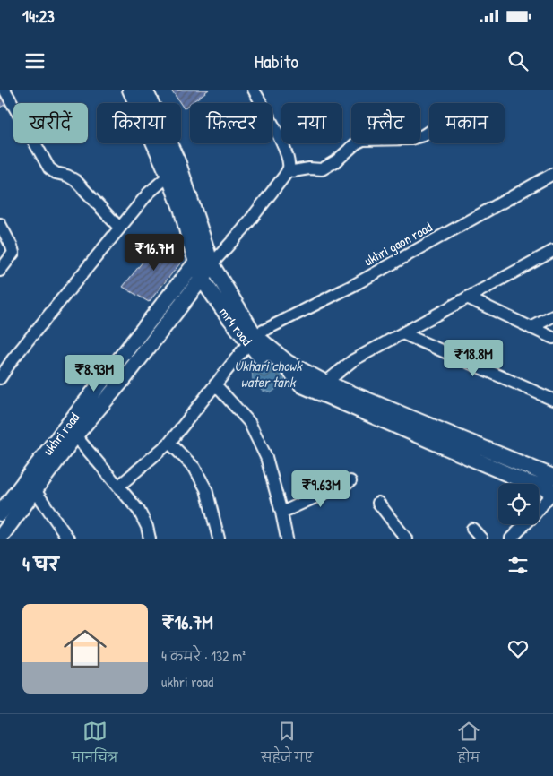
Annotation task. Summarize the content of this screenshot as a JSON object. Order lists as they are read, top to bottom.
{
  "streets": {
    "street": ["ukhri gaon road", "mr4 road", "ukhri road"]
  },
  "crossings": [
    ["ukhri gaon road", "mr4 road"],
    ["mr4 road", "ukhri road"]
  ],
  "water": ["Ukhari chowk water tank"],
  "page": {
    "status": "14:23",
    "header": "Habito",
    "chip": [
      "खरीदें",
      "किराया",
      "फ़िल्टर",
      "नया",
      "फ़्लैट",
      "मकान"
    ],
    "price": [
      "₹16.7M",
      "₹18.8M",
      "₹8.93M",
      "₹9.63M"
    ],
    "heading": "4 घर",
    "list": [
      {
        "name": "₹16.7M",
        "note": "4 कमरे · 132 m² · ukhri road"
      }
    ],
    "tabs": ["मानचित्र", "सहेजे गए", "होम"]
  }
}
